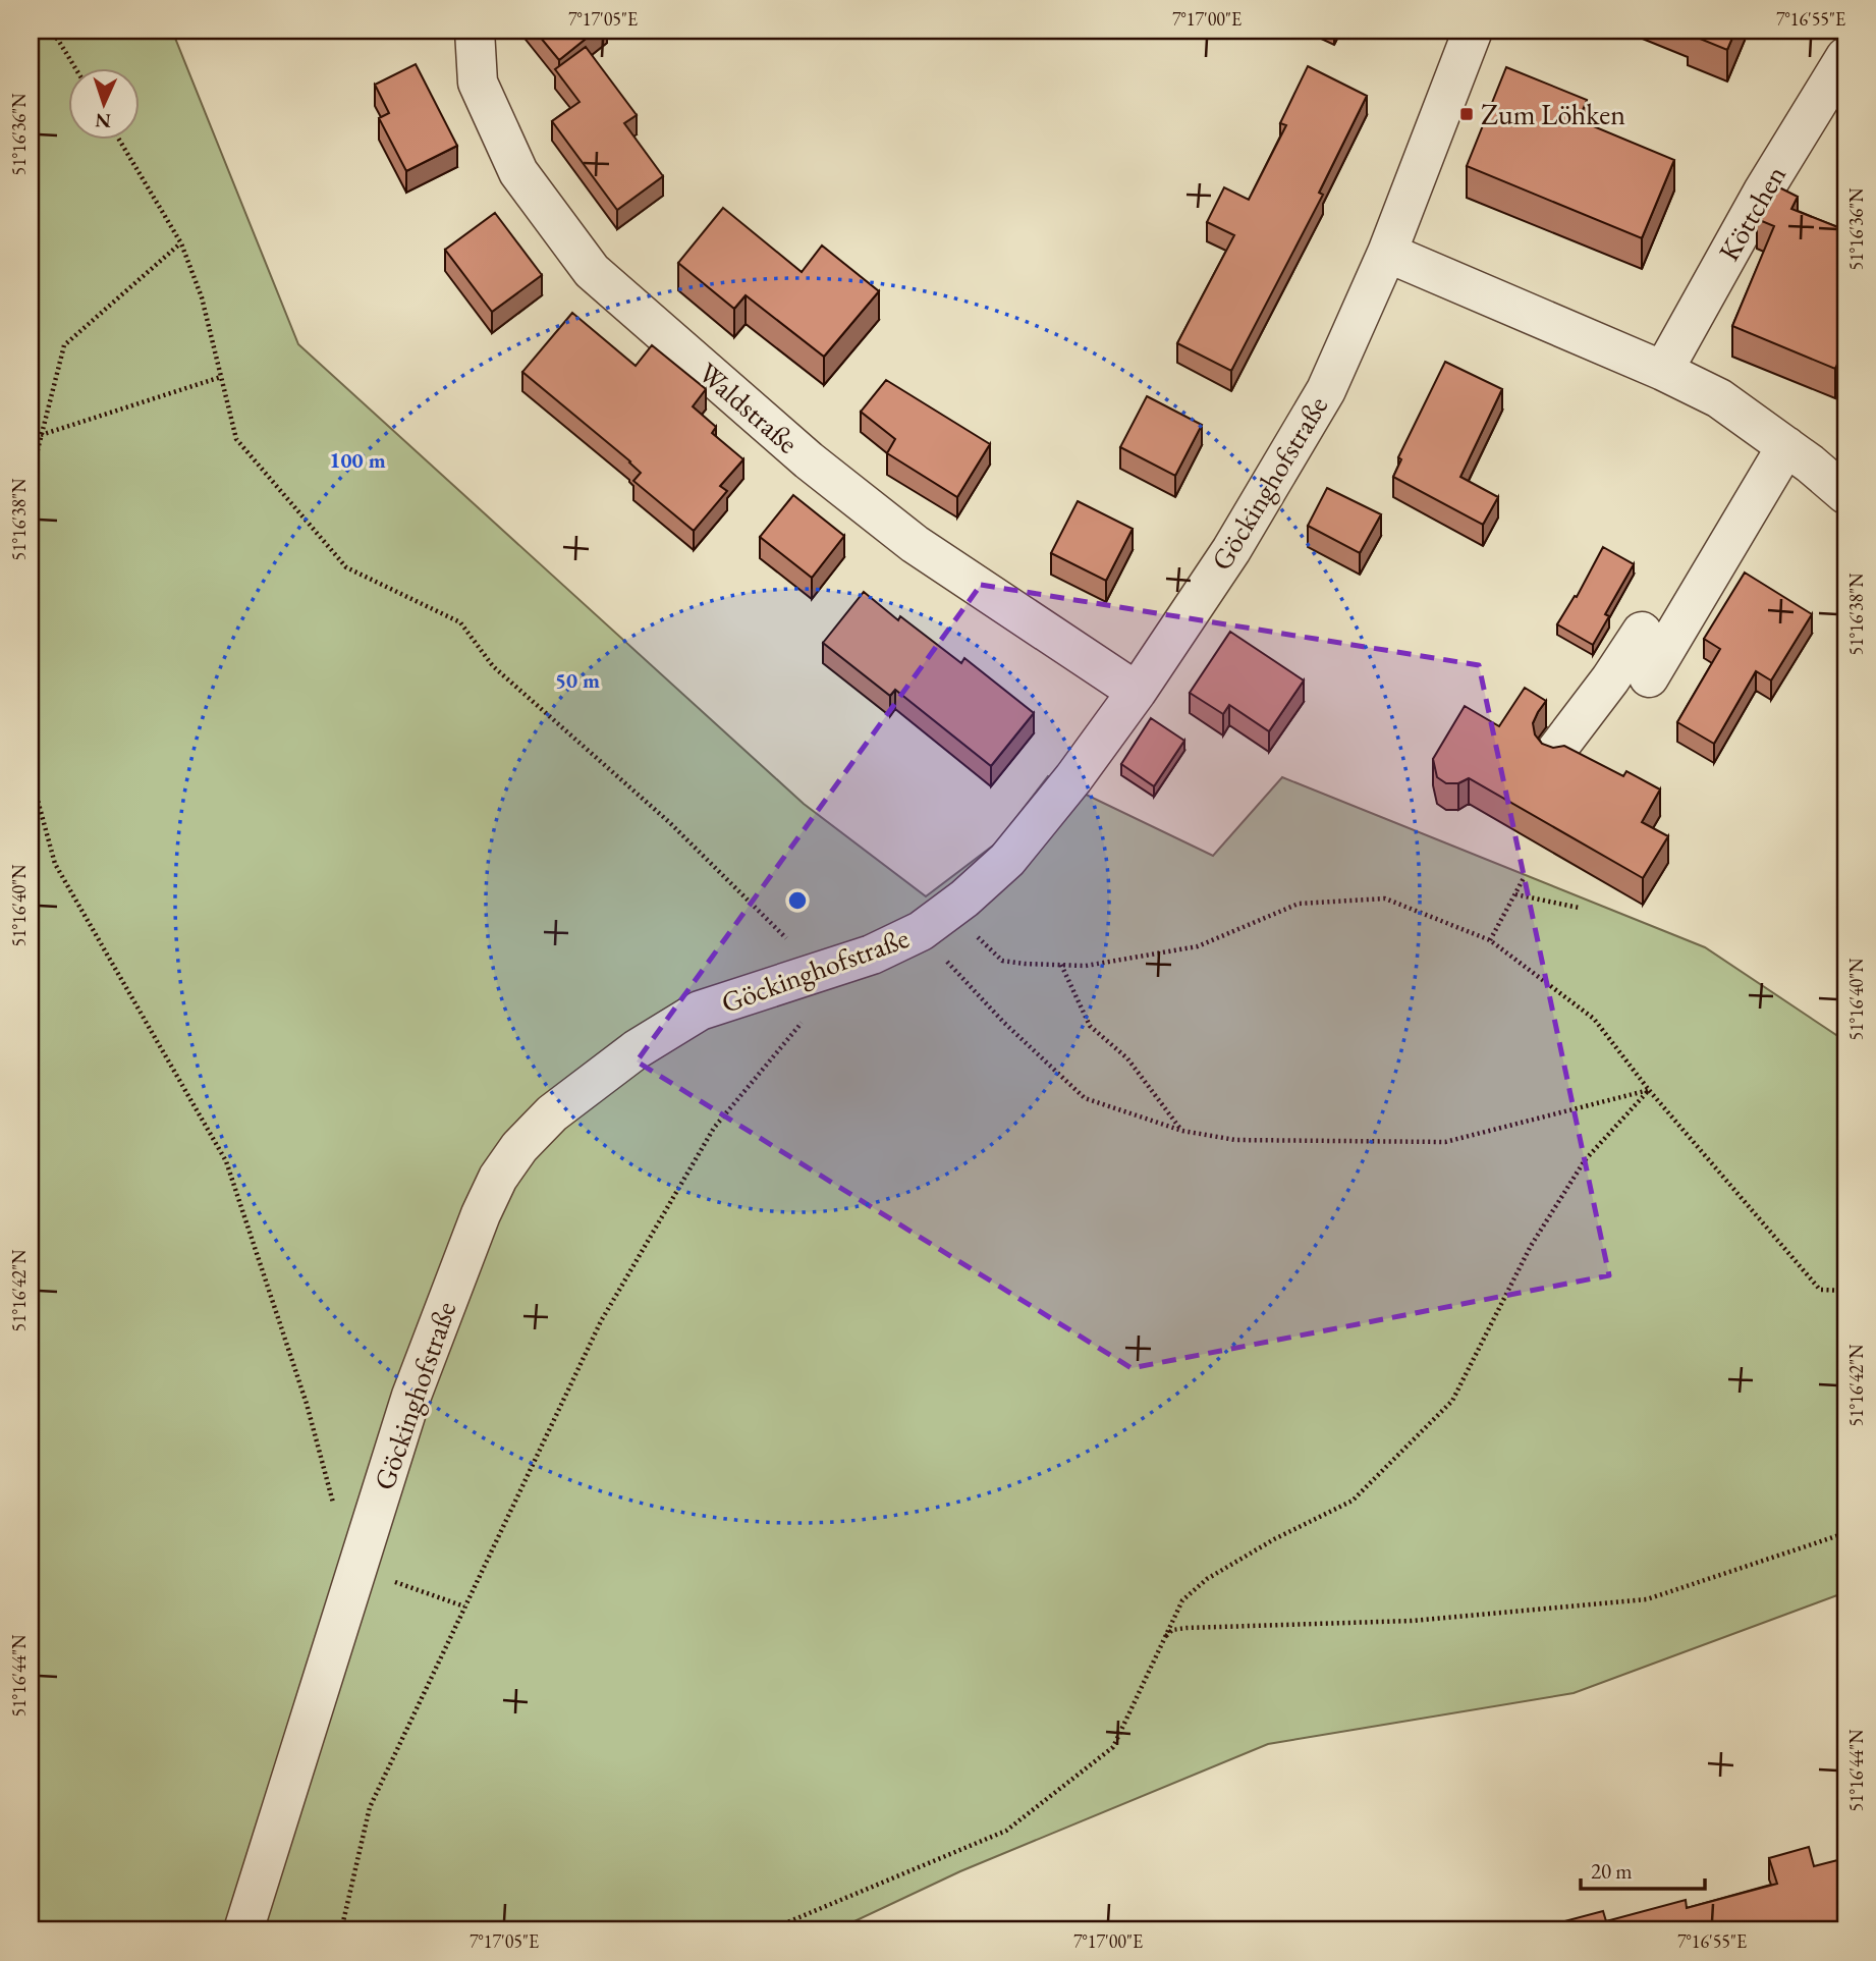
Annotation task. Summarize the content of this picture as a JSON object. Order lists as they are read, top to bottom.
{
  "streets": {
    "street": ["Köttchen", "Waldstraße", "Göckinghofstraße"]
  },
  "crossings": [
    ["Waldstraße", "Göckinghofstraße"]
  ],
  "places": {
    "transit": ["Zum Löhken"]
  },
  "scale_bar": "20 m",
  "north": "bottom",
  "coordinates": [
    "7°17'05\"E",
    "7°17'00\"E",
    "7°16'55\"E",
    "51°16'36\"N",
    "51°16'38\"N",
    "51°16'40\"N",
    "51°16'42\"N",
    "51°16'44\"N"
  ],
  "rings": ["100 m", "50 m"]
}
